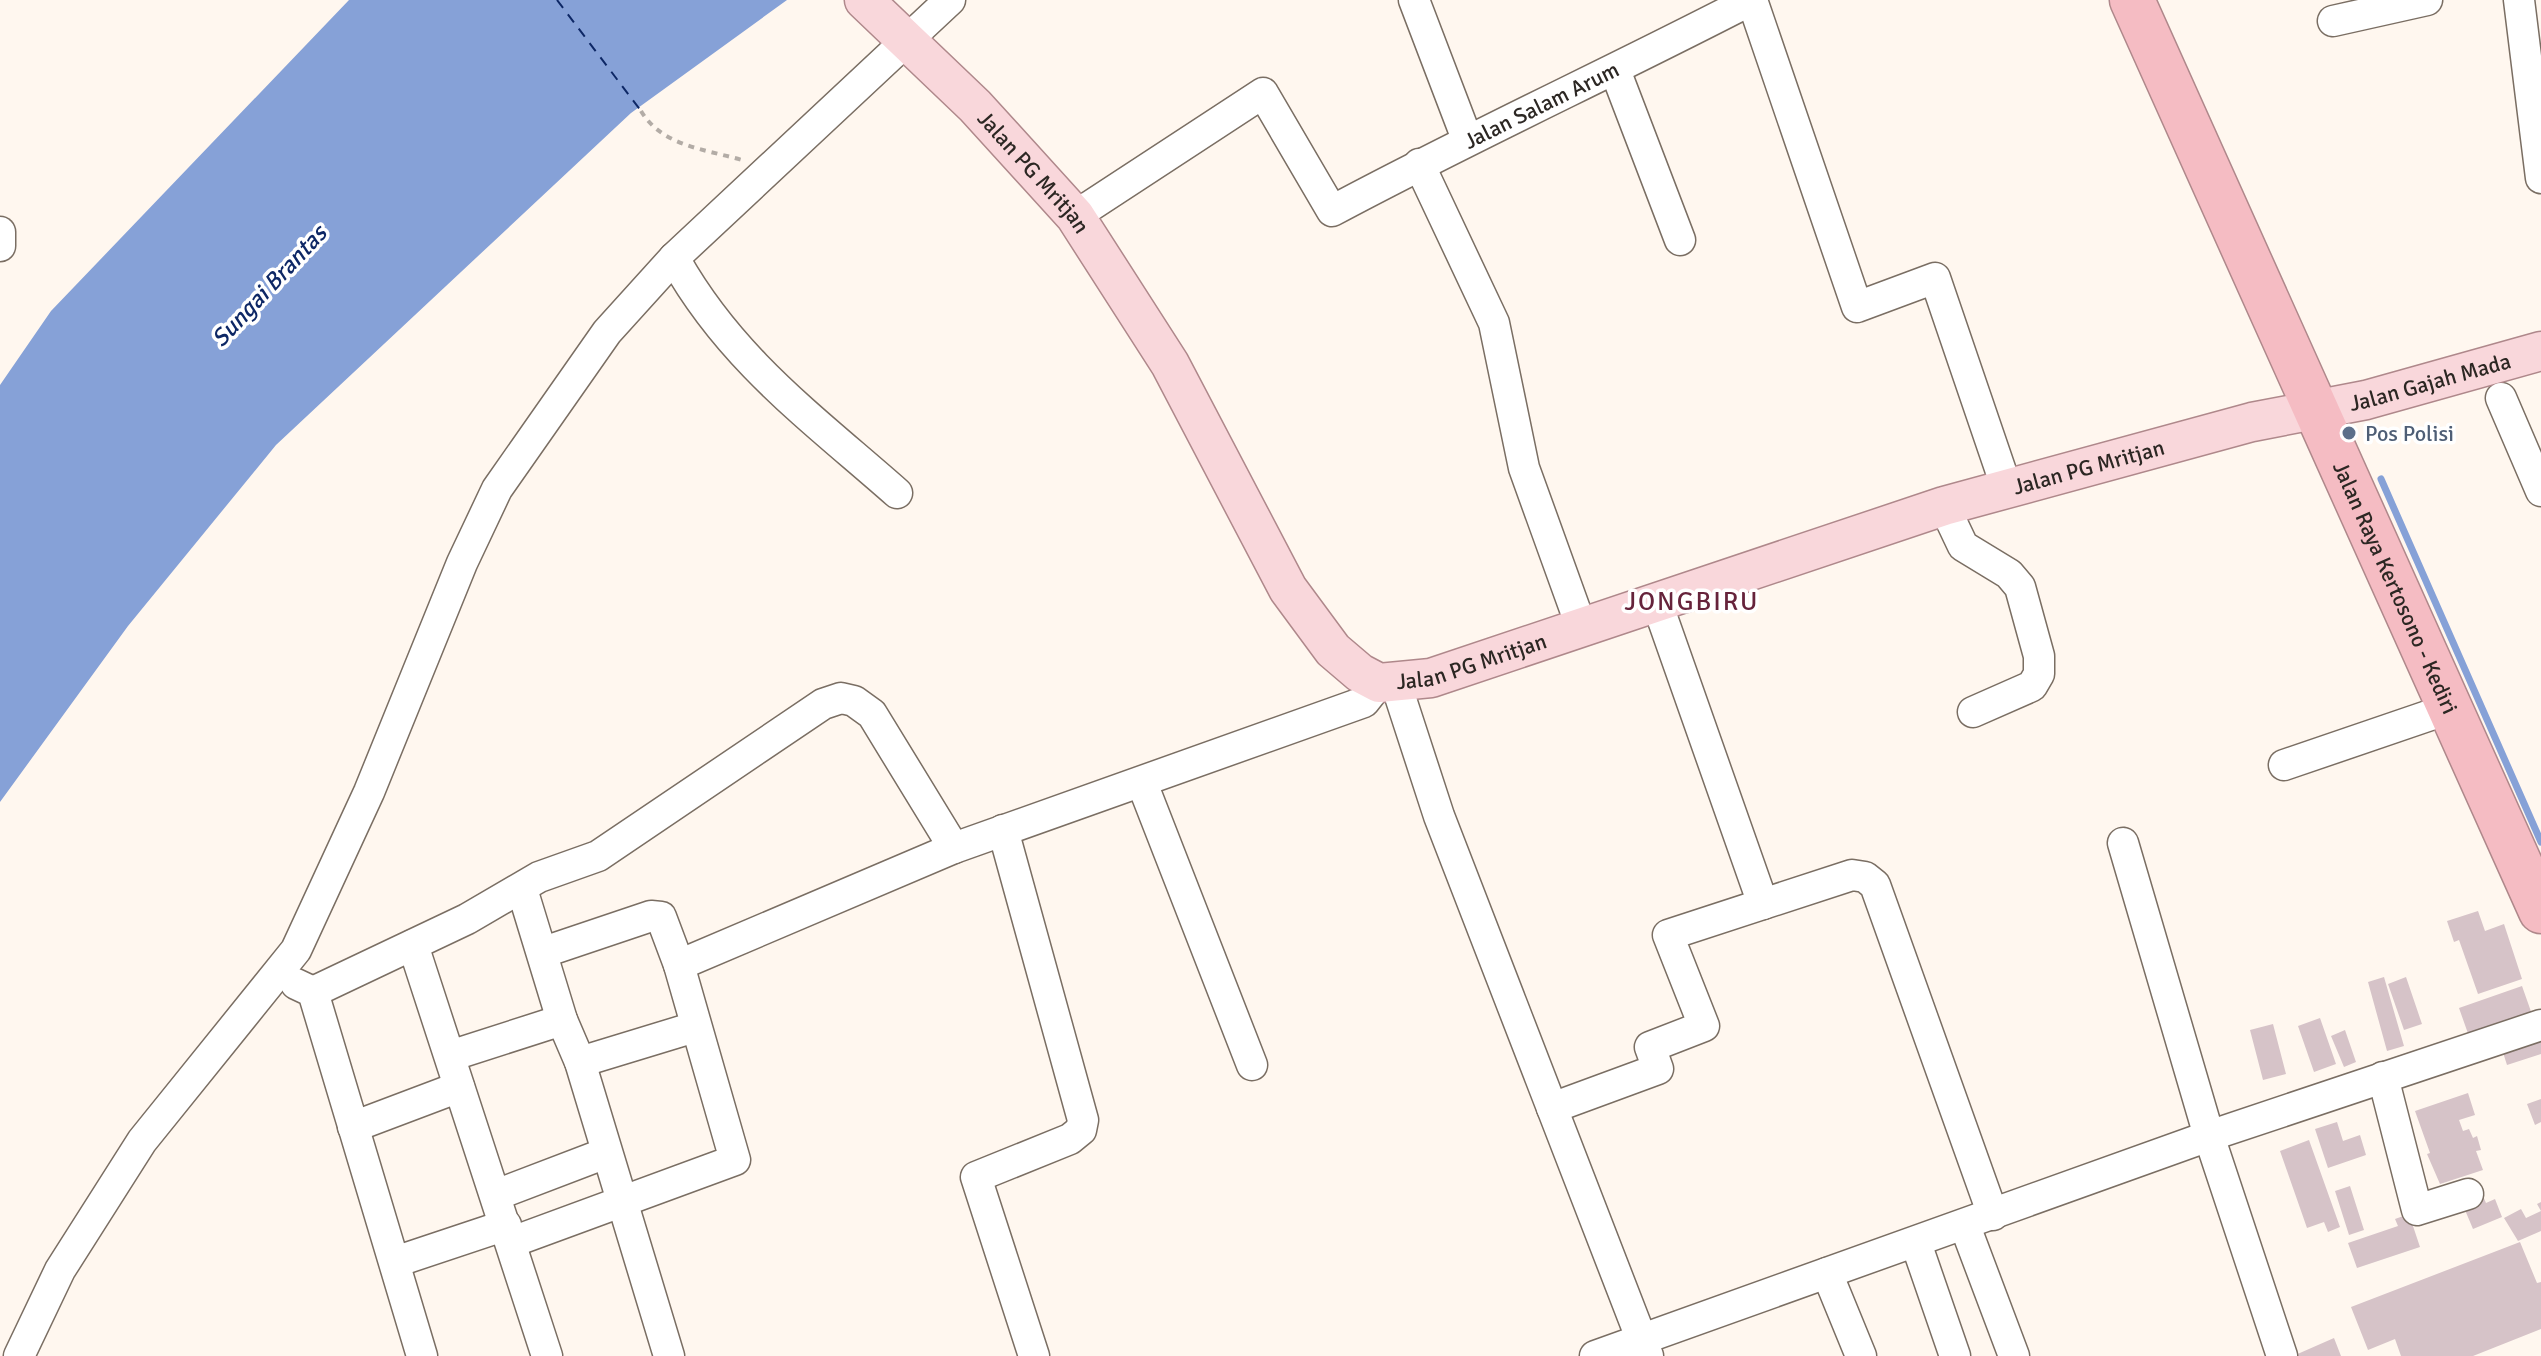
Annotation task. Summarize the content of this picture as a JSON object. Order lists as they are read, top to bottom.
{
  "streets": {
    "highway": ["Jalan Raya Kertosono - Kediri"],
    "main road": ["Jalan PG Mritjan", "Jalan Gajah Mada"],
    "street": ["Jalan Salam Arum"]
  },
  "crossings": [
    ["Jalan Salam Arum", "Jalan PG Mritjan"],
    ["Jalan PG Mritjan", "Jalan Gajah Mada"],
    ["Jalan PG Mritjan", "Jalan Raya Kertosono - Kediri"],
    ["Jalan Gajah Mada", "Jalan Raya Kertosono - Kediri"]
  ],
  "districts": ["JONGBIRU"],
  "water": ["Sungai Brantas"],
  "places": ["Pos Polisi"]
}
